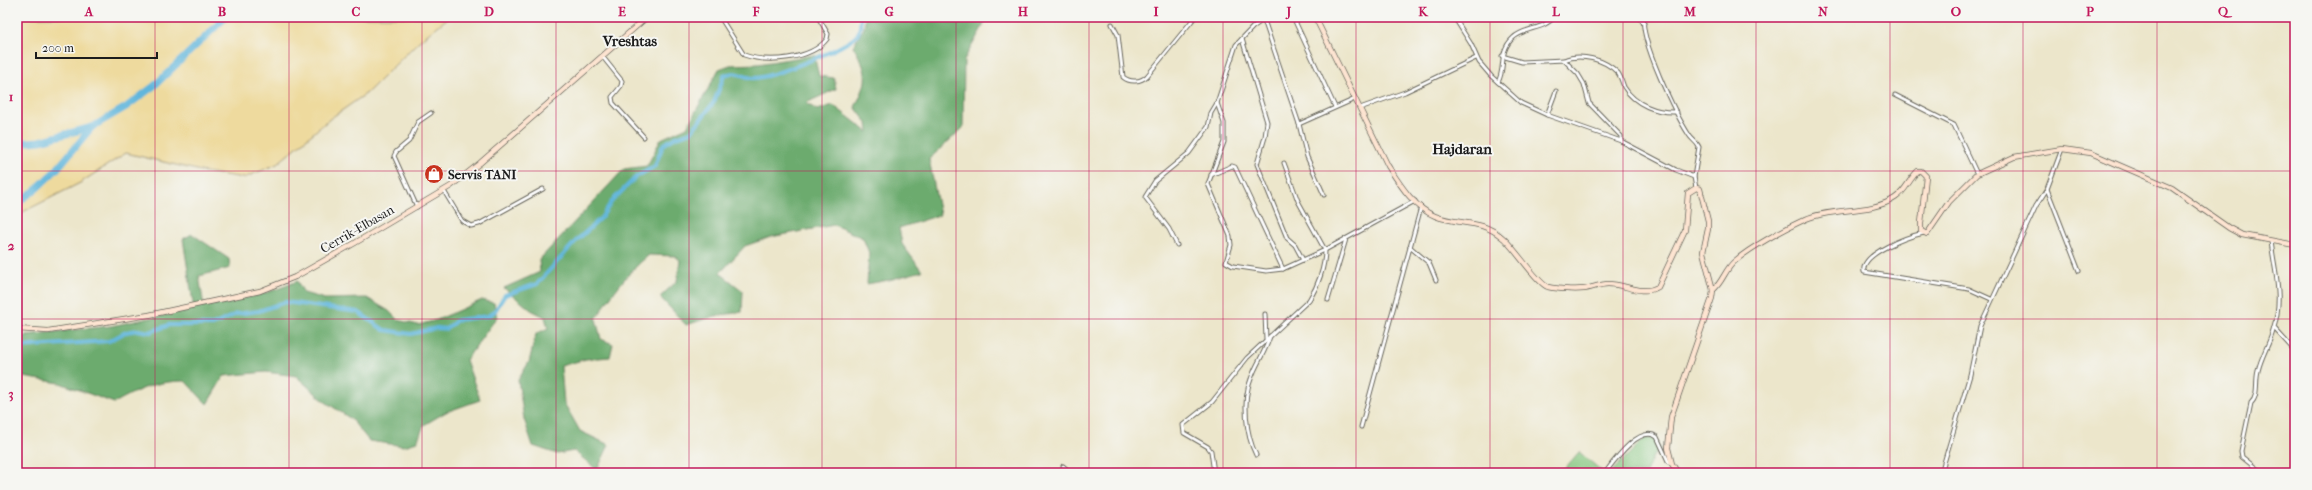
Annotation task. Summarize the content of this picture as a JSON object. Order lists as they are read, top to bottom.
{
  "streets": {
    "main road": ["Cerrik-Elbasan"]
  },
  "districts": ["Vreshtas", "Hajdaran"],
  "places": {
    "shop": ["Servis TANI"]
  },
  "scale_bar": "200 m",
  "grid": {
    "columns": [
      "A",
      "B",
      "C",
      "D",
      "E",
      "F",
      "G",
      "H",
      "I",
      "J",
      "K",
      "L",
      "M",
      "N",
      "O",
      "P",
      "Q"
    ],
    "rows": ["1", "2", "3"]
  }
}
